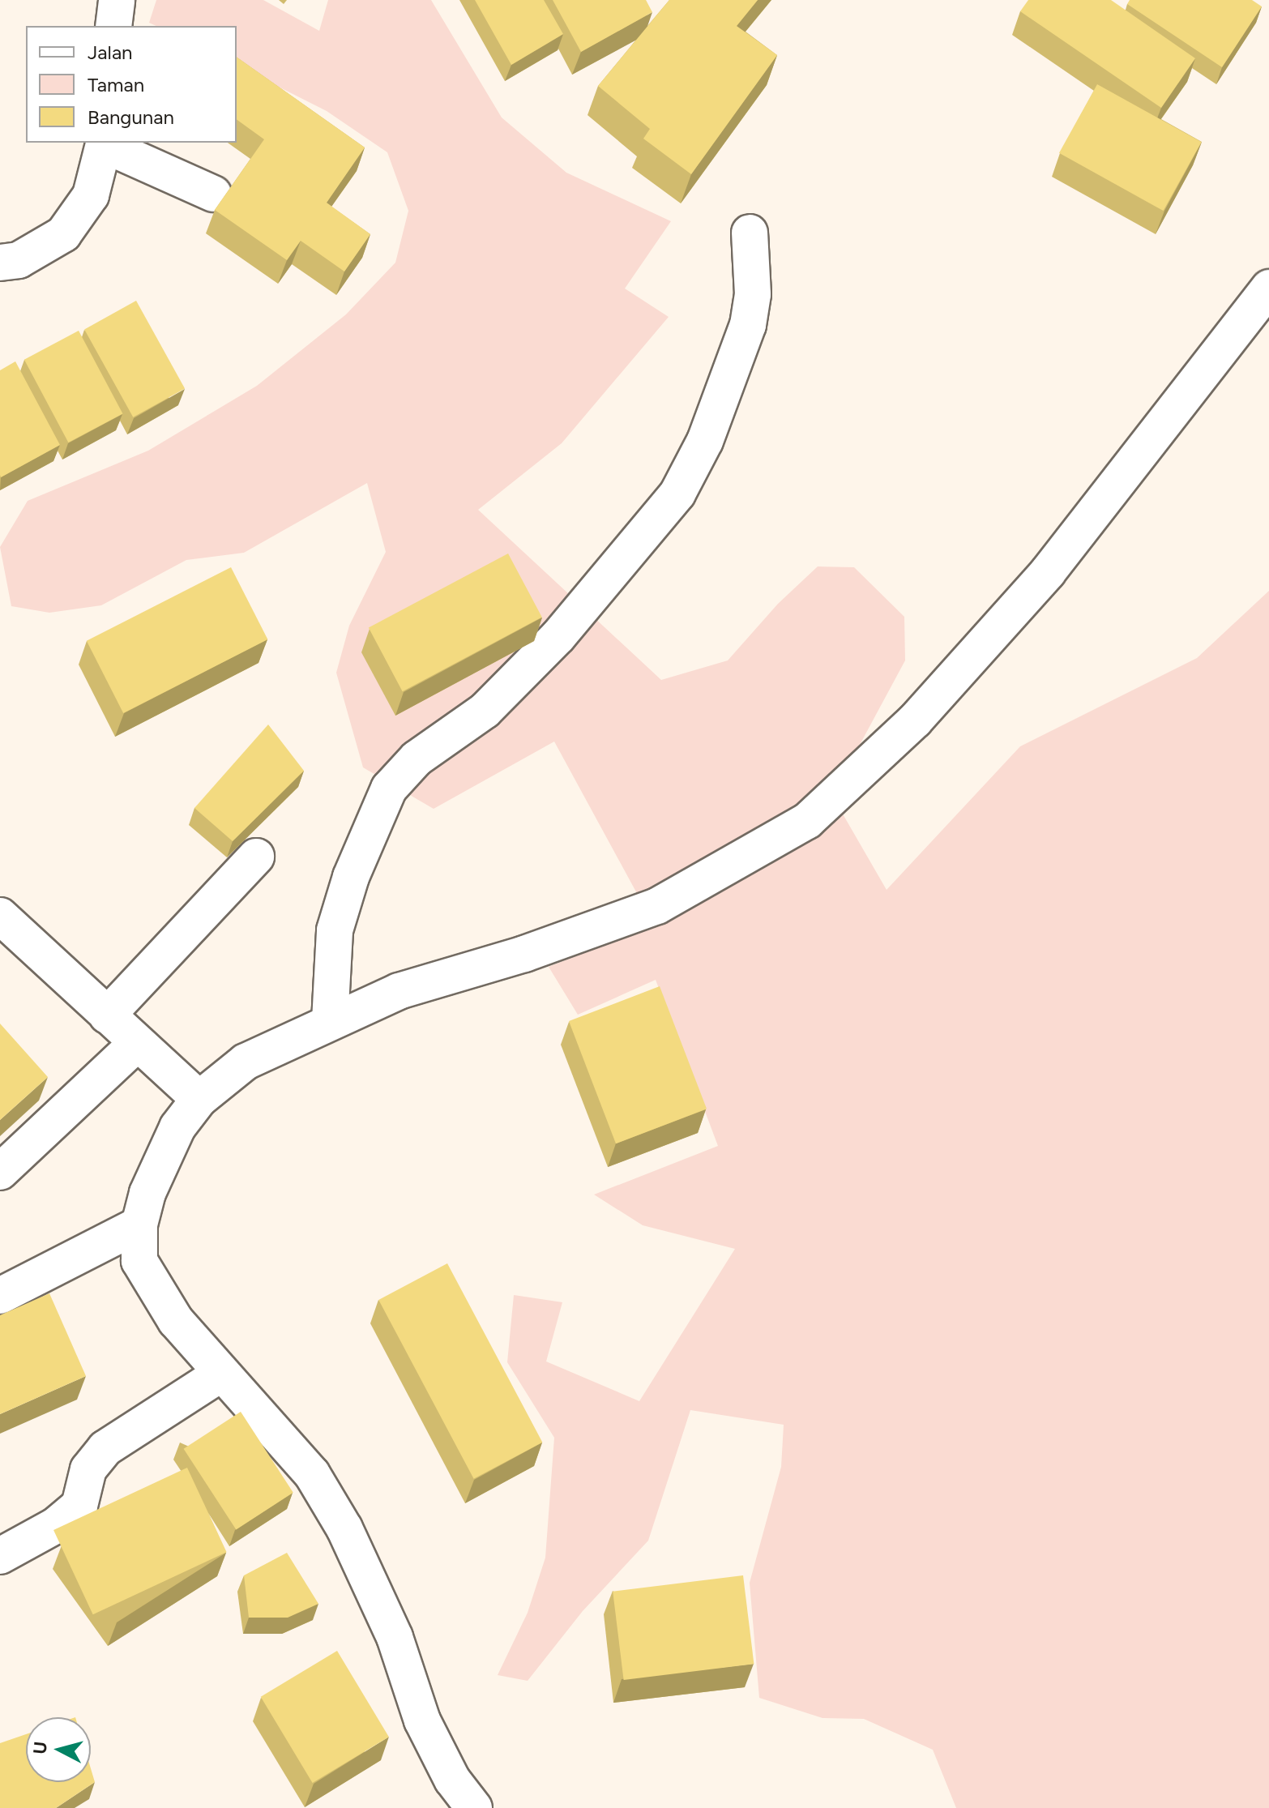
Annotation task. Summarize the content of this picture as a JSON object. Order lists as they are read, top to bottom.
{
  "legend": ["Jalan", "Taman", "Bangunan"],
  "north": "left"
}
